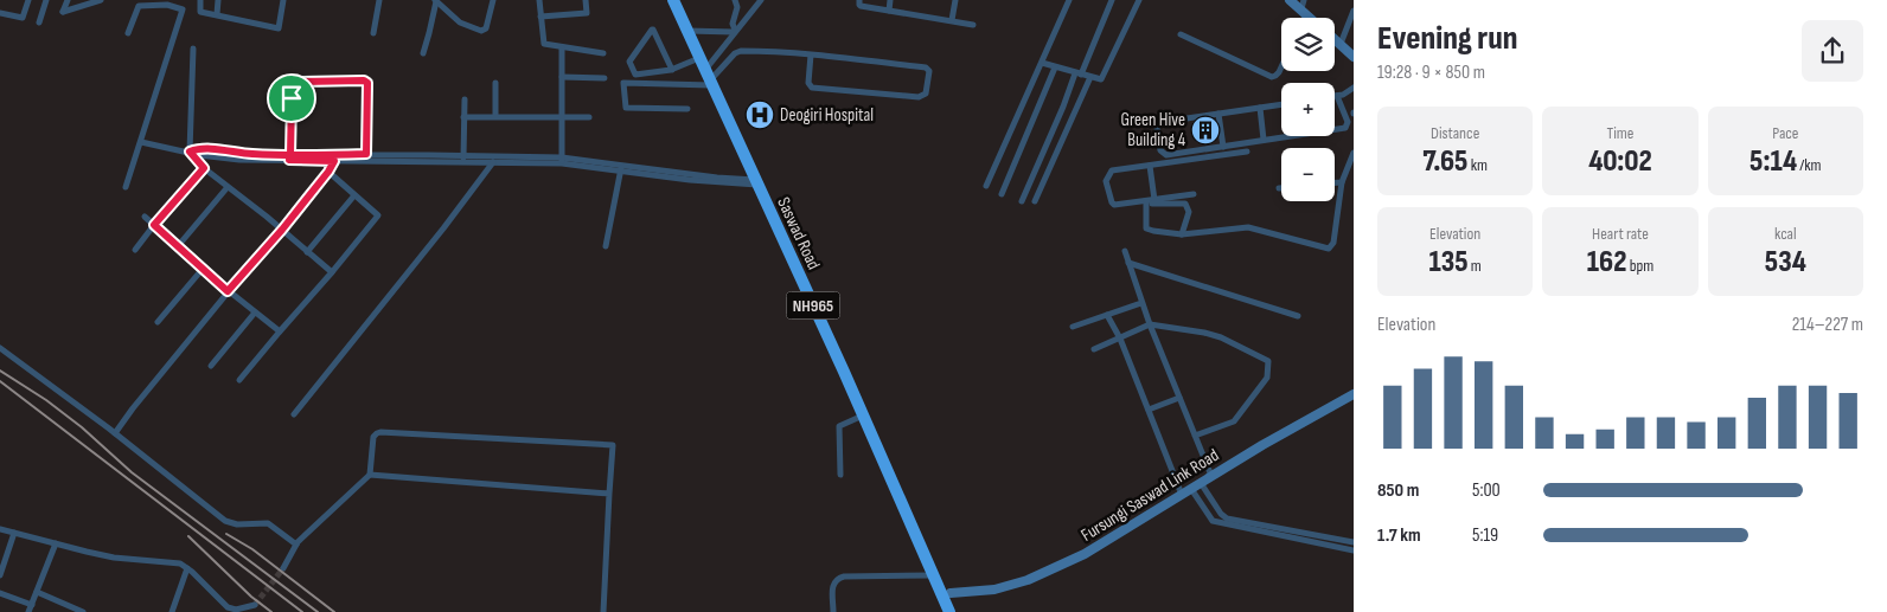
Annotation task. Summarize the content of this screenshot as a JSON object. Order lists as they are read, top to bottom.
{
  "streets": {
    "highway": ["Saswad Road", "NH965"],
    "street": ["Fursungi Saswad Link Road"]
  },
  "places": {
    "hospital": ["Deogiri Hospital"],
    "building": ["Green Hive Building 4"]
  },
  "page": {
    "heading": ["Evening run", "19:28 · 9 × 850 m"],
    "map_buttons": ["+", "−"],
    "stats": [
      ["Distance", "7.65 km"],
      ["Time", "40:02"],
      ["Pace", "5:14 /km"],
      ["Elevation", "135 m"],
      ["Heart rate", "162 bpm"],
      ["kcal", "534"]
    ],
    "chart": ["Elevation", "214–227 m"],
    "list": [
      {
        "name": "850 m",
        "note": "5:00"
      },
      {
        "name": "1.7 km",
        "note": "5:19"
      }
    ]
  }
}
